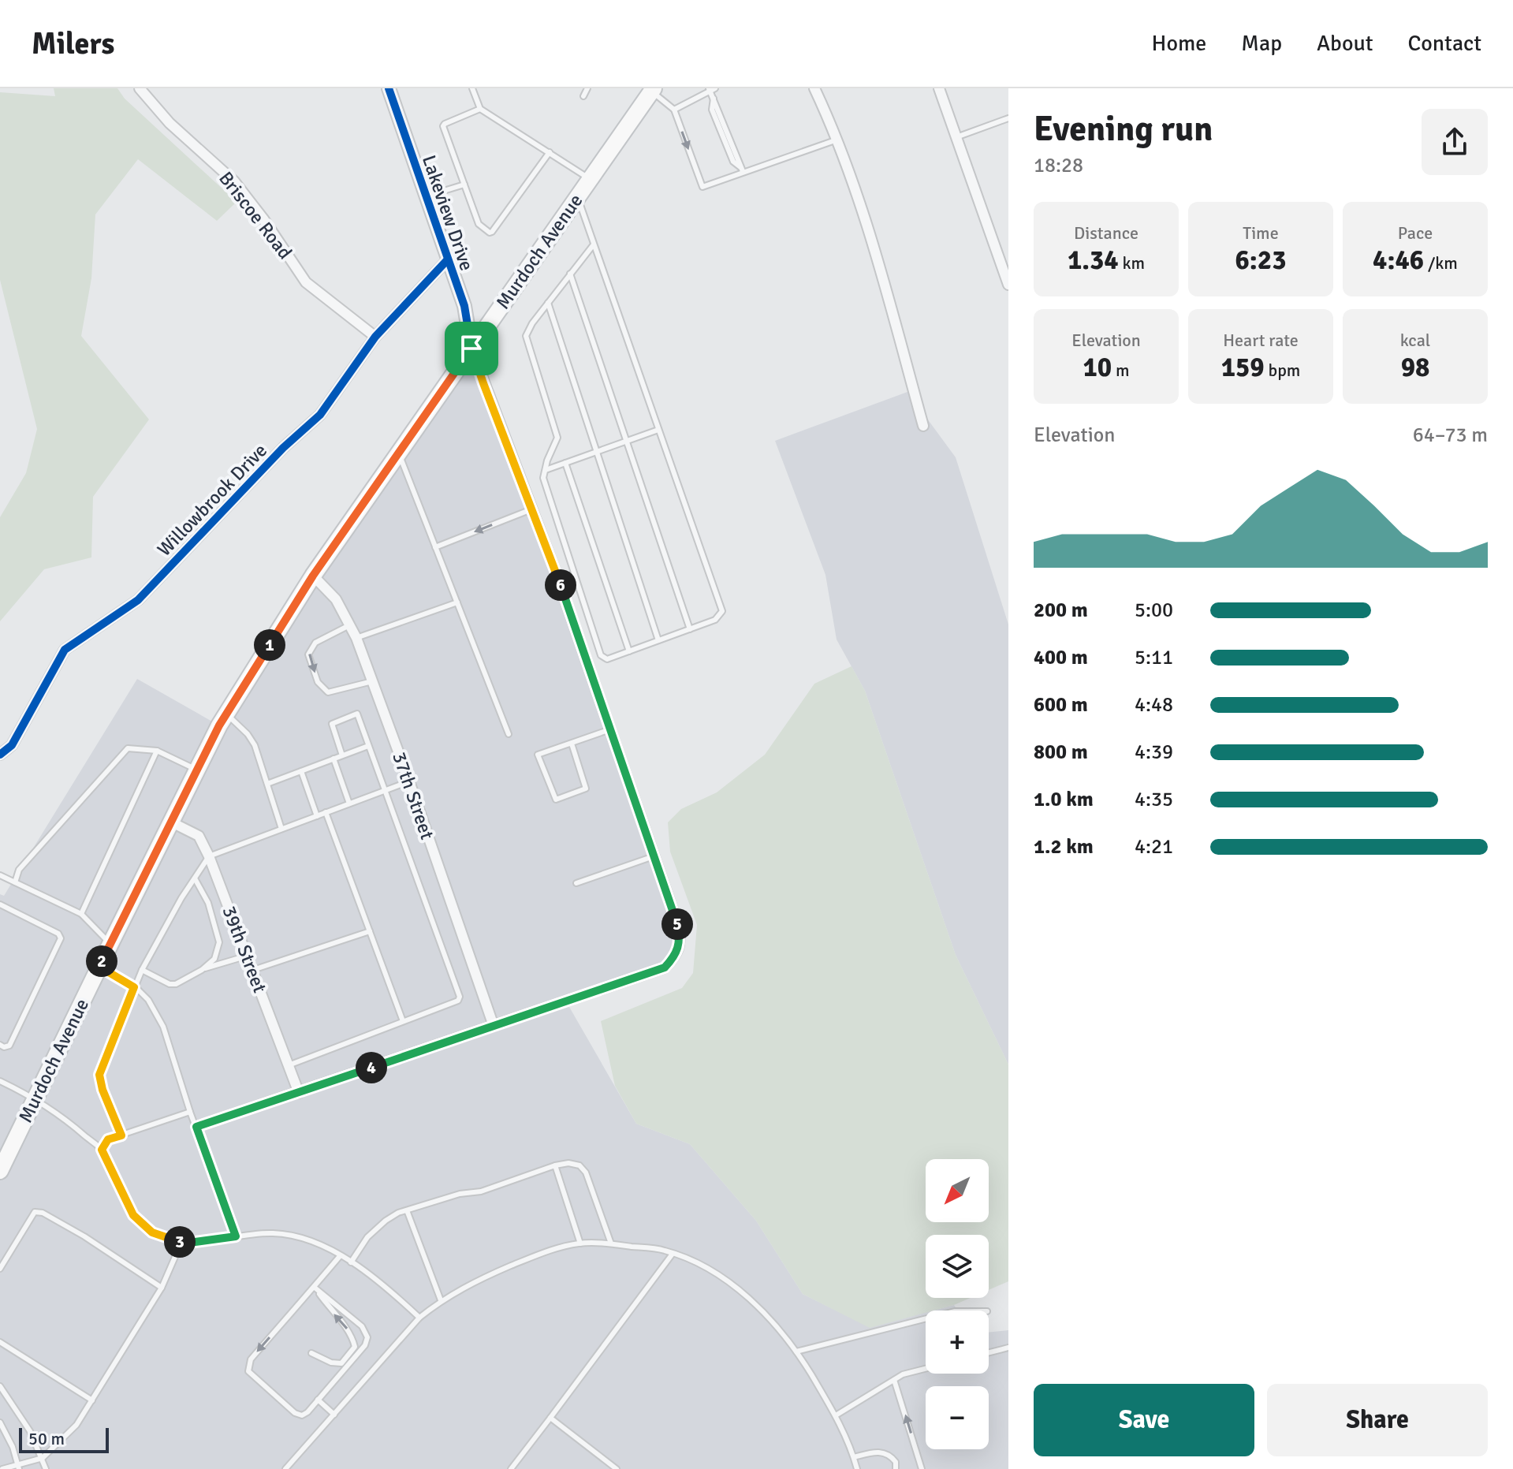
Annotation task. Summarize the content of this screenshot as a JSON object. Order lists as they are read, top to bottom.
{
  "streets": {
    "main road": ["Murdoch Avenue"],
    "street": [
      "Lakeview Drive",
      "Briscoe Road",
      "Willowbrook Drive",
      "37th Street",
      "39th Street"
    ]
  },
  "crossings": [
    ["Lakeview Drive", "Murdoch Avenue"],
    ["Lakeview Drive", "Willowbrook Drive"],
    ["Briscoe Road", "Willowbrook Drive"],
    ["Murdoch Avenue", "37th Street"],
    ["Murdoch Avenue", "39th Street"]
  ],
  "scale_bar": "50 m",
  "north": "bottom left",
  "page": {
    "header": "Milers",
    "nav": [
      "Home",
      "Map",
      "About",
      "Contact"
    ],
    "heading": ["Evening run", "18:28"],
    "stats": [
      ["Distance", "1.34 km"],
      ["Time", "6:23"],
      ["Pace", "4:46 /km"],
      ["Elevation", "10 m"],
      ["Heart rate", "159 bpm"],
      ["kcal", "98"]
    ],
    "chart": ["Elevation", "64–73 m"],
    "pins": [
      "6",
      "1",
      "5",
      "2",
      "4",
      "3"
    ],
    "list": [
      {
        "name": "200 m",
        "note": "5:00"
      },
      {
        "name": "400 m",
        "note": "5:11"
      },
      {
        "name": "600 m",
        "note": "4:48"
      },
      {
        "name": "800 m",
        "note": "4:39"
      },
      {
        "name": "1.0 km",
        "note": "4:35"
      },
      {
        "name": "1.2 km",
        "note": "4:21"
      }
    ],
    "map_buttons": ["+", "−"],
    "buttons": ["Save", "Share"],
    "scale": "50 m"
  }
}
